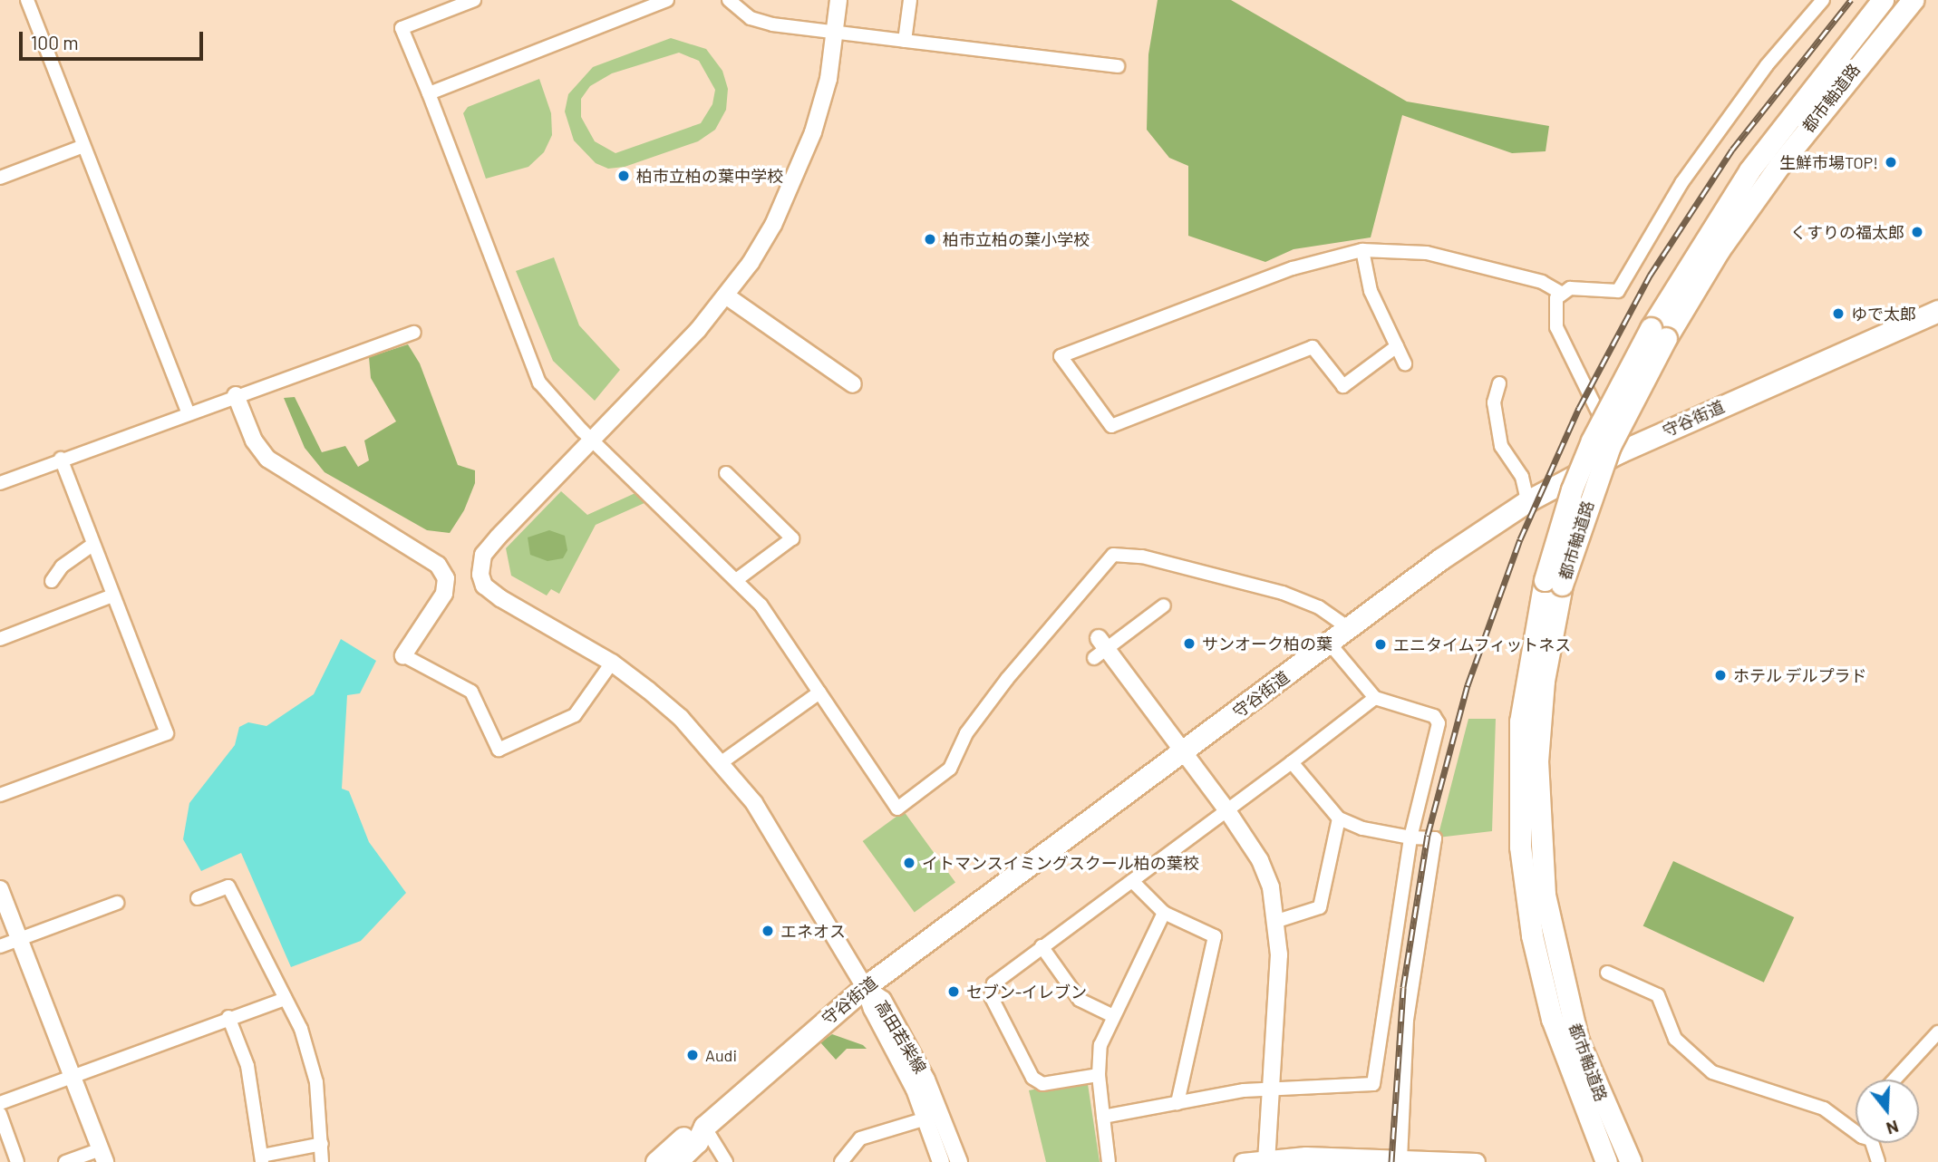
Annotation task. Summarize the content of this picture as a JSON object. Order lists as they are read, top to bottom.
{
  "streets": {
    "main road": ["都市軸道路", "守谷街道"],
    "street": ["高田若柴線"]
  },
  "crossings": [
    ["守谷街道", "高田若柴線"]
  ],
  "places": [
    "生鮮市場TOP!",
    "柏市立柏の葉中学校",
    "くすりの福太郎",
    "柏市立柏の葉小学校",
    "ゆで太郎",
    "サンオーク柏の葉",
    "エニタイムフィットネス",
    "ホテル デルプラド",
    "イトマンスイミングスクール柏の葉校",
    "エネオス",
    "セブン-イレブン",
    "Audi"
  ],
  "scale_bar": "100 m",
  "north": "bottom"
}
